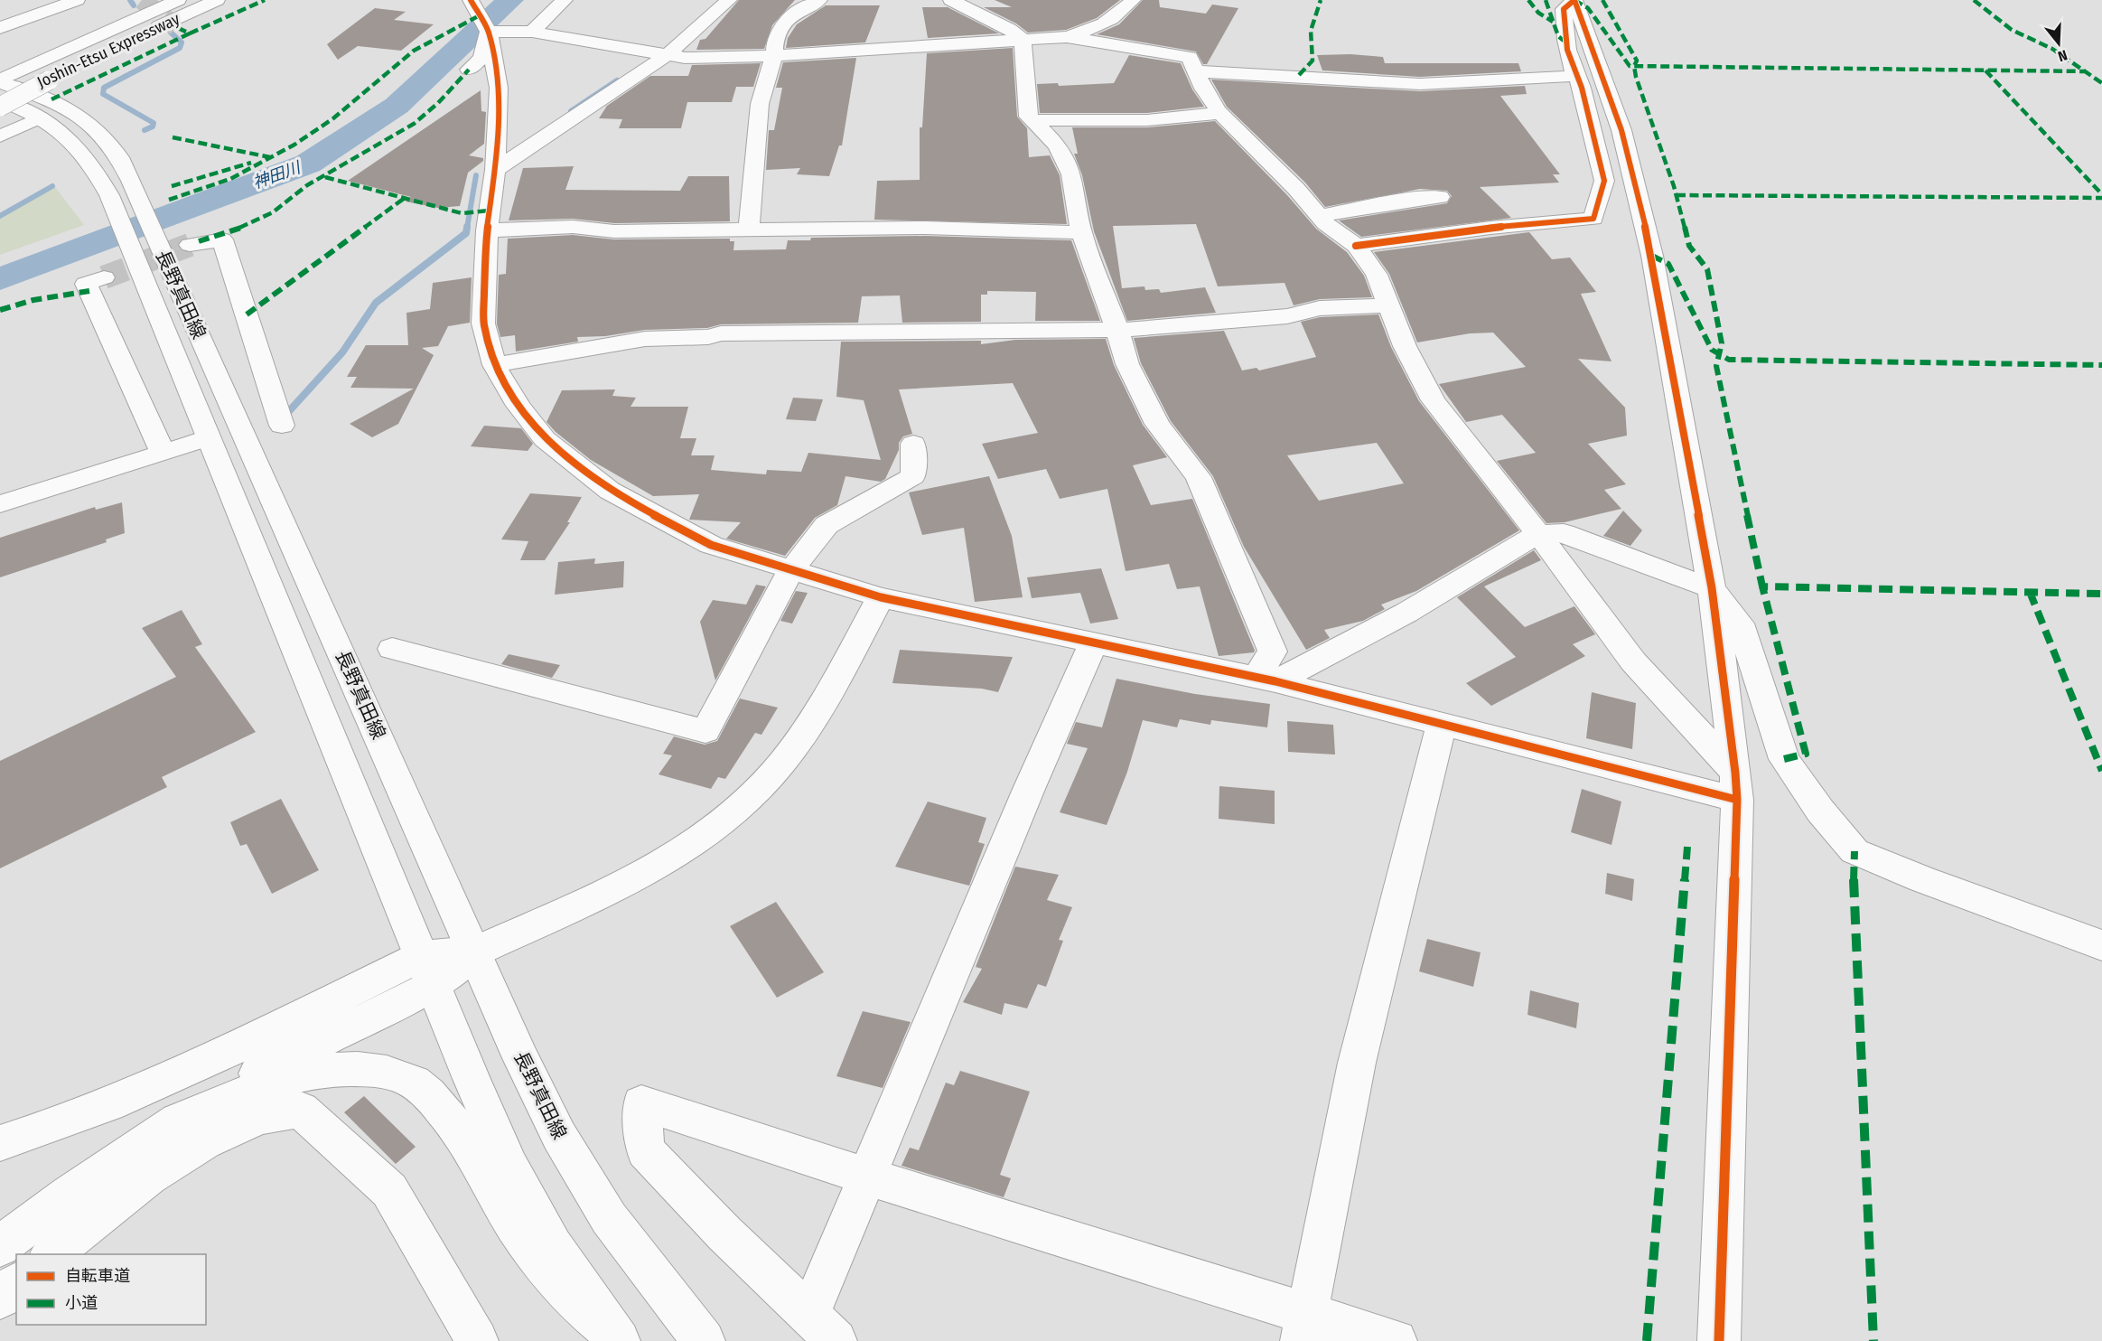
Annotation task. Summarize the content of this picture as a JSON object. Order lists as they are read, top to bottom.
{
  "streets": {
    "main road": ["Joshin-Etsu Expressway", "長野真田線"]
  },
  "crossings": [
    ["Joshin-Etsu Expressway", "長野真田線"]
  ],
  "water": ["神田川"],
  "legend": ["自転車道", "小道"],
  "north": "bottom"
}
